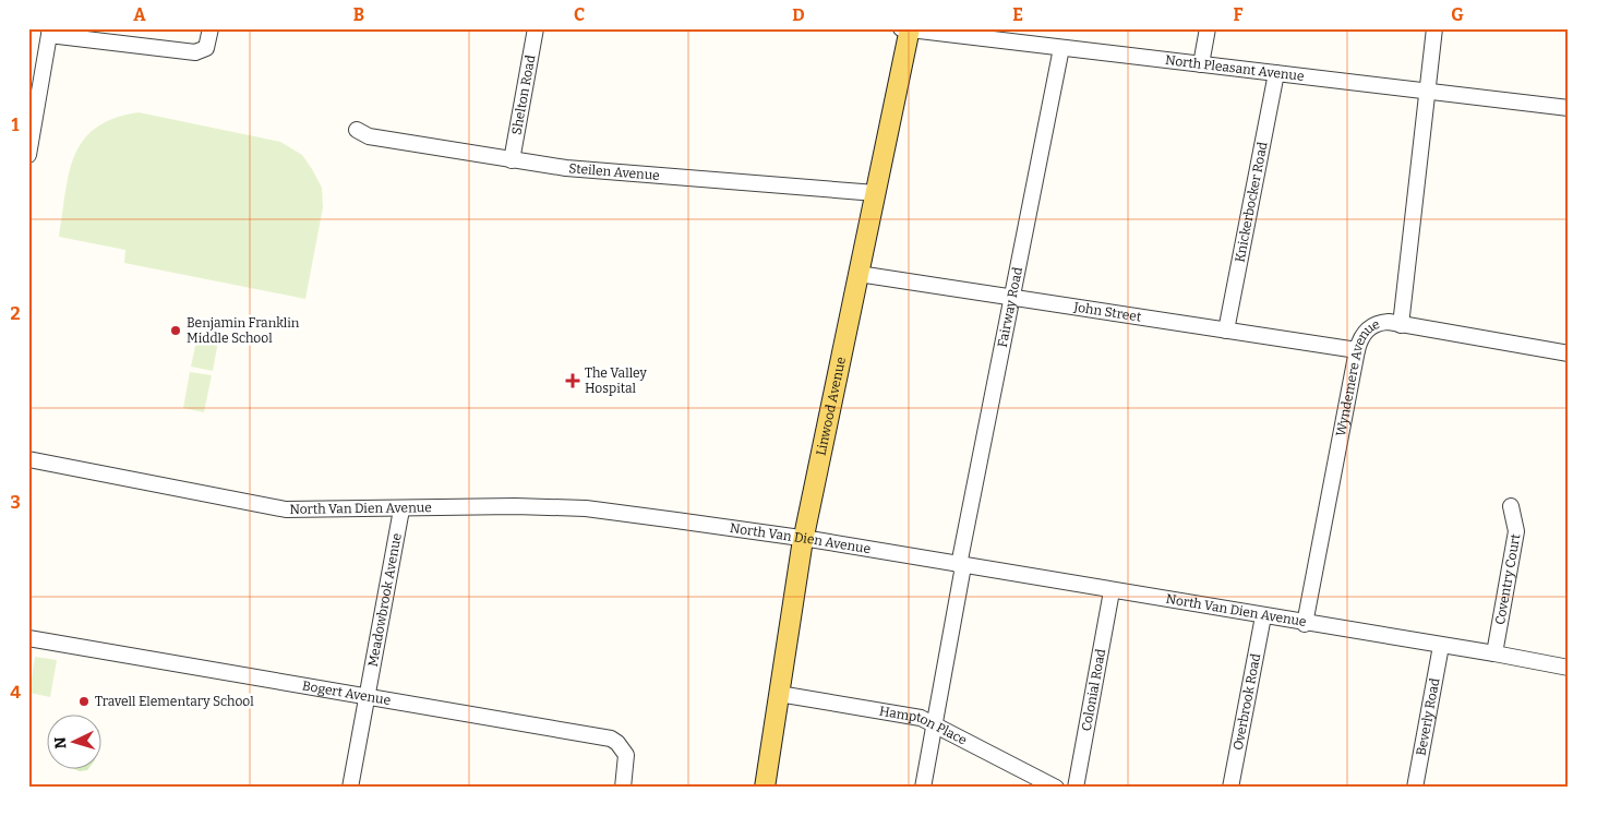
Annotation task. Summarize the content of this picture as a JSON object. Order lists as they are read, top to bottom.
{
  "streets": {
    "main road": ["Linwood Avenue"],
    "street": [
      "North Pleasant Avenue",
      "Shelton Road",
      "Steilen Avenue",
      "Knickerbocker Road",
      "Fairway Road",
      "John Street",
      "Wyndemere Avenue",
      "North Van Dien Avenue",
      "Coventry Court",
      "Meadowbrook Avenue",
      "Colonial Road",
      "Bogert Avenue",
      "Overbrook Road",
      "Beverly Road",
      "Hampton Place"
    ]
  },
  "crossings": [
    ["North Pleasant Avenue", "Knickerbocker Road"],
    ["North Pleasant Avenue", "Fairway Road"],
    ["North Pleasant Avenue", "Wyndemere Avenue"],
    ["North Pleasant Avenue", "Linwood Avenue"],
    ["Shelton Road", "Steilen Avenue"],
    ["Steilen Avenue", "Linwood Avenue"],
    ["Knickerbocker Road", "John Street"],
    ["Fairway Road", "John Street"],
    ["Fairway Road", "North Van Dien Avenue"],
    ["Fairway Road", "Hampton Place"],
    ["John Street", "Wyndemere Avenue"],
    ["John Street", "Linwood Avenue"],
    ["Wyndemere Avenue", "North Van Dien Avenue"],
    ["Linwood Avenue", "North Van Dien Avenue"],
    ["Linwood Avenue", "Hampton Place"],
    ["North Van Dien Avenue", "Coventry Court"],
    ["North Van Dien Avenue", "Meadowbrook Avenue"],
    ["North Van Dien Avenue", "Colonial Road"],
    ["North Van Dien Avenue", "Overbrook Road"],
    ["North Van Dien Avenue", "Beverly Road"],
    ["Meadowbrook Avenue", "Bogert Avenue"]
  ],
  "places": {
    "other": ["Benjamin Franklin Middle School", "Travell Elementary School"],
    "health": ["The Valley Hospital"]
  },
  "north": "left",
  "grid": {
    "columns": [
      "A",
      "B",
      "C",
      "D",
      "E",
      "F",
      "G"
    ],
    "rows": [
      "1",
      "2",
      "3",
      "4"
    ]
  }
}
